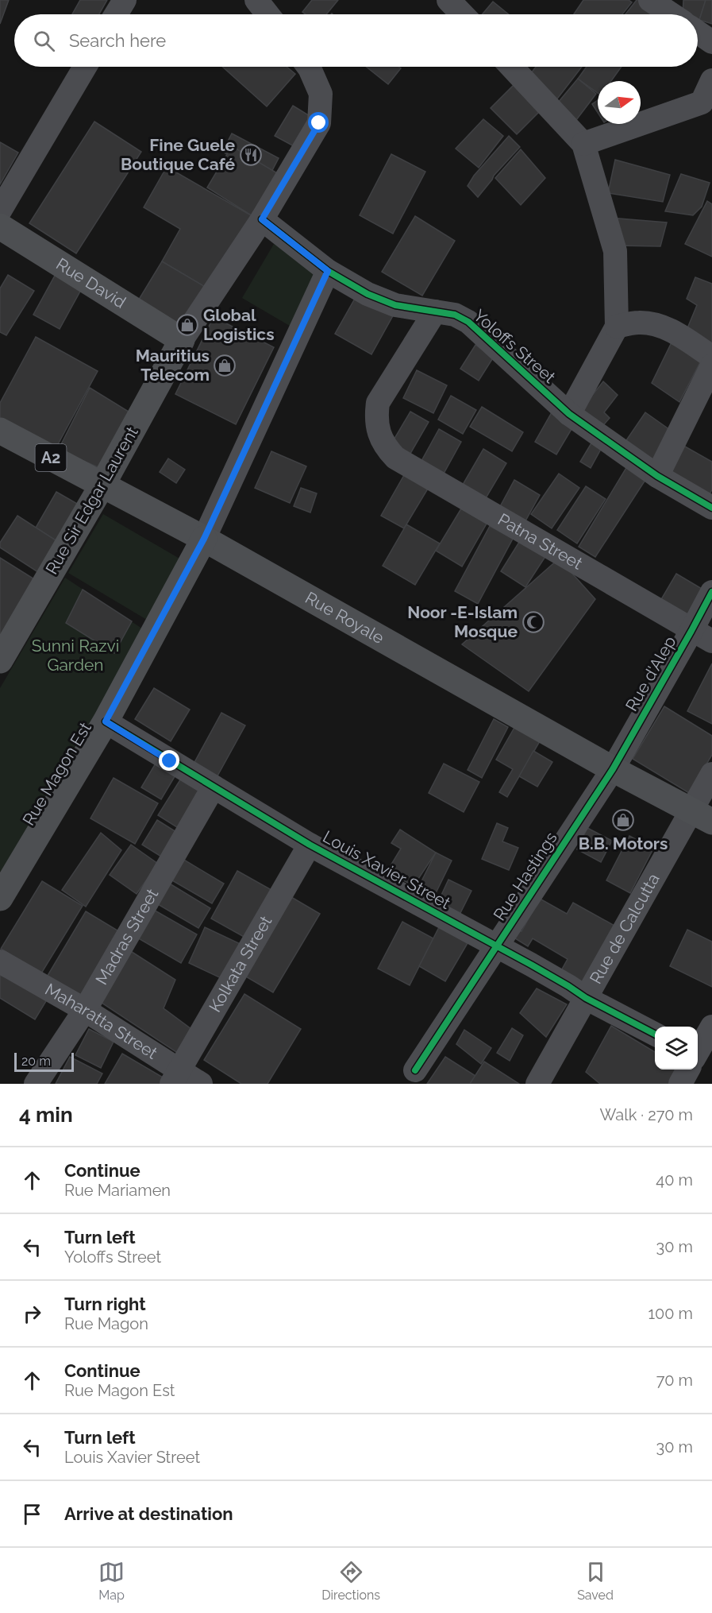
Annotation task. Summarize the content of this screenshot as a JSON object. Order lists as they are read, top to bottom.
{
  "streets": {
    "main road": [
      "Rue David",
      "A2",
      "Rue Sir Edgar Laurent",
      "Rue Royale",
      "Rue Magon Est"
    ],
    "street": [
      "Yoloffs Street",
      "Patna Street",
      "Rue d'Alep",
      "Louis Xavier Street",
      "Rue Hastings",
      "Rue de Calcutta",
      "Madras Street",
      "Kolkata Street",
      "Maharatta Street"
    ]
  },
  "crossings": [
    ["Rue David", "Rue Sir Edgar Laurent"],
    ["Yoloffs Street", "Patna Street"],
    ["Rue Sir Edgar Laurent", "Rue Royale"],
    ["Patna Street", "Rue d'Alep"],
    ["Rue Royale", "Rue d'Alep"],
    ["Rue Royale", "Rue Magon Est"],
    ["Rue Royale", "Rue Hastings"],
    ["Rue Royale", "Rue de Calcutta"],
    ["Rue d'Alep", "Rue Hastings"],
    ["Rue Magon Est", "Louis Xavier Street"],
    ["Louis Xavier Street", "Rue Hastings"],
    ["Louis Xavier Street", "Rue de Calcutta"],
    ["Louis Xavier Street", "Madras Street"],
    ["Louis Xavier Street", "Kolkata Street"],
    ["Madras Street", "Maharatta Street"],
    ["Kolkata Street", "Maharatta Street"]
  ],
  "parks": ["Sunni Razvi Garden"],
  "places": {
    "restaurant": ["Fine Guele Boutique Café"],
    "shop": ["Global Logistics", "Mauritius Telecom", "B.B. Motors"],
    "mosque": ["Noor -E-Islam Mosque"]
  },
  "scale_bar": "20 m",
  "north": "right",
  "page": {
    "search": "Search here",
    "scale": "20 m",
    "heading": ["4 min", "Walk · 270 m"],
    "list": [
      ["Continue", "Rue Mariamen", "40 m"],
      ["Turn left", "Yoloffs Street", "30 m"],
      ["Turn right", "Rue Magon", "100 m"],
      ["Continue", "Rue Magon Est", "70 m"],
      ["Turn left", "Louis Xavier Street", "30 m"],
      "Arrive at destination"
    ],
    "nav": ["Map", "Directions", "Saved"]
  }
}
